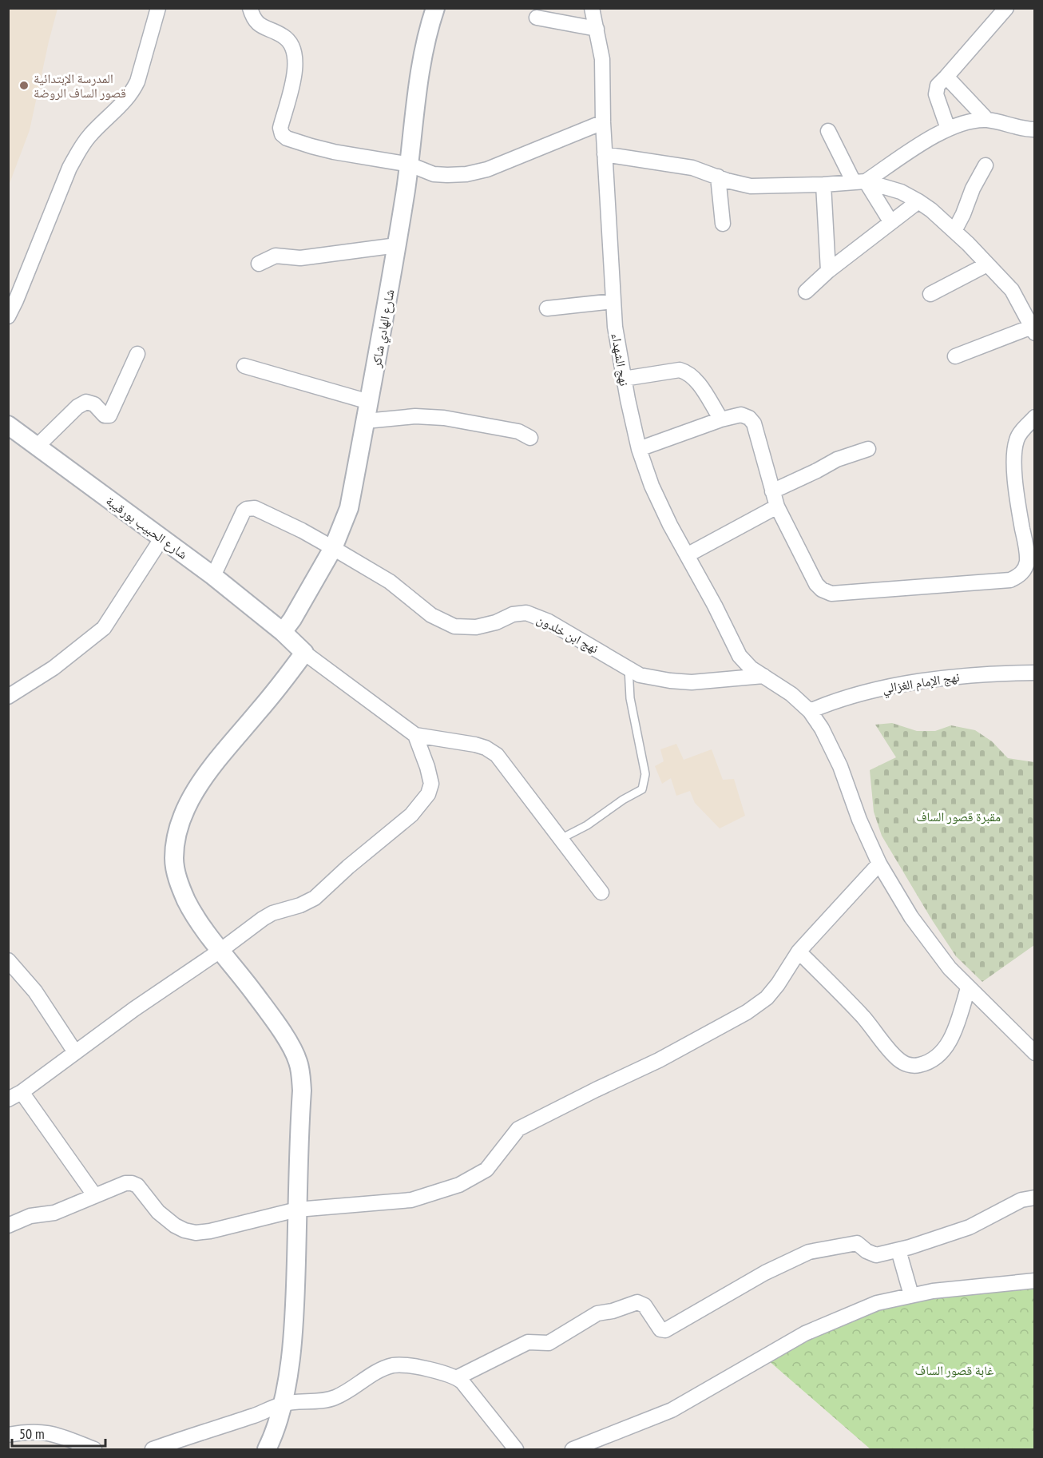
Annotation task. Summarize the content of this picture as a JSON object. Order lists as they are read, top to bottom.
{
  "streets": {
    "street": [
      "شارع الهادي شاكر",
      "نهج الشهداء",
      "شارع الحبيب بورقيبة",
      "نهج ابن خلدون",
      "نهج الإمام الغزالي"
    ]
  },
  "crossings": [
    ["شارع الهادي شاكر", "شارع الحبيب بورقيبة"],
    ["شارع الهادي شاكر", "نهج ابن خلدون"],
    ["نهج الشهداء", "نهج ابن خلدون"],
    ["نهج الشهداء", "نهج الإمام الغزالي"],
    ["شارع الحبيب بورقيبة", "نهج ابن خلدون"]
  ],
  "parks": ["مقبرة قصور الساف", "غابة قصور الساف"],
  "places": ["المدرسة الإبتدائية قصور الساف الروضة"],
  "scale_bar": "50 m"
}
